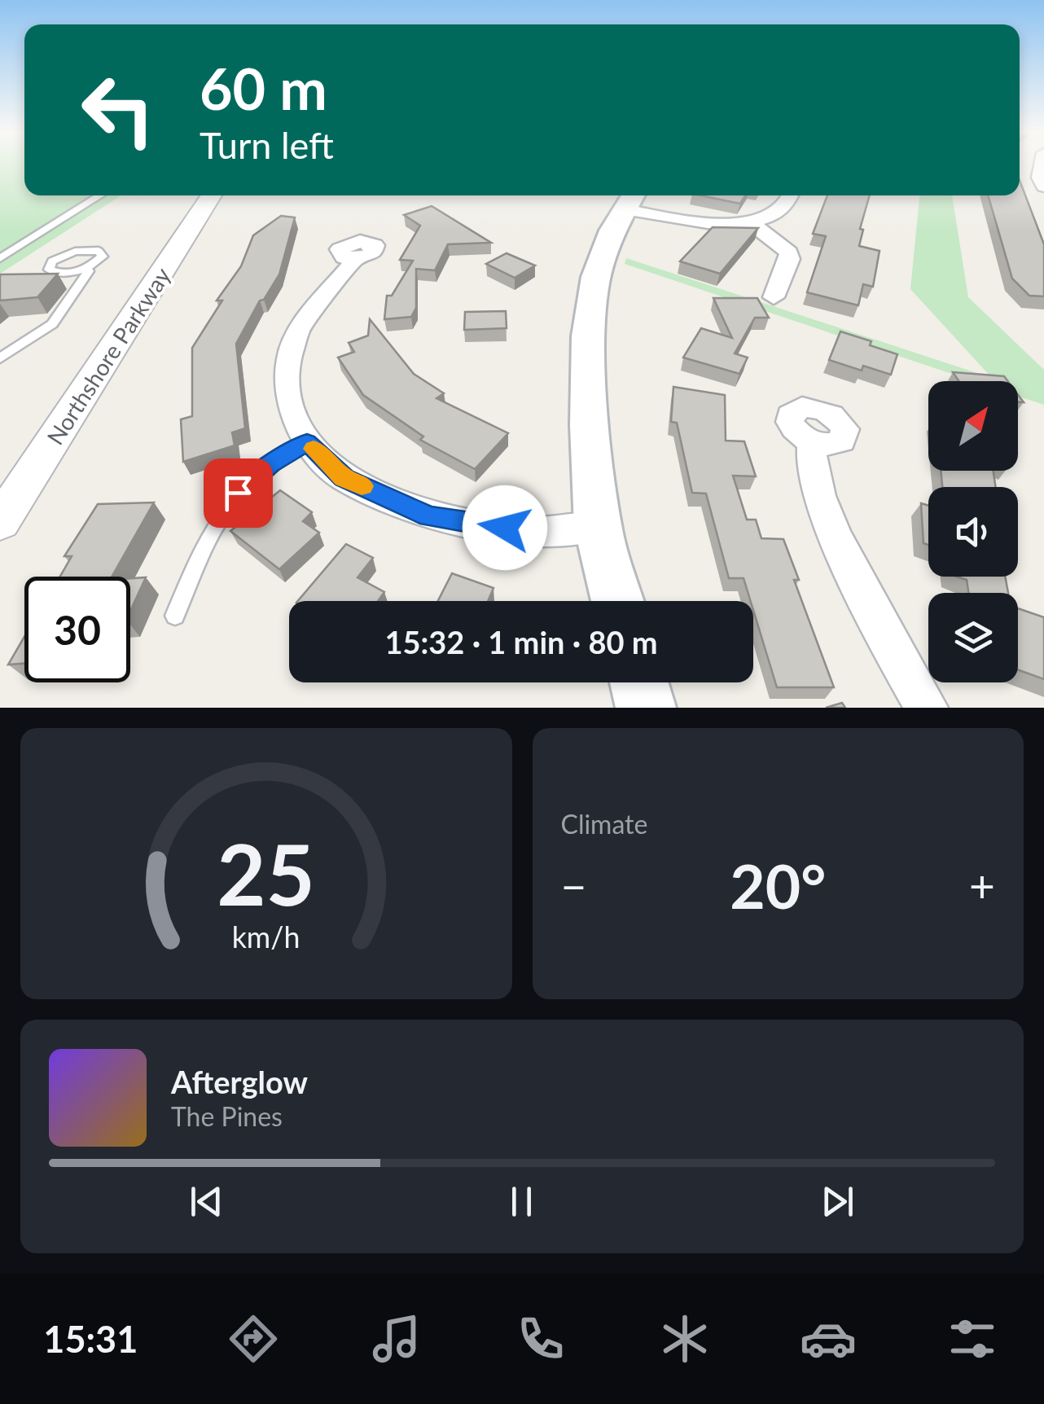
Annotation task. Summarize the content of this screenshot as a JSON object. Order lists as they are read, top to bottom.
{
  "streets": {
    "street": ["Northshore Parkway"]
  },
  "north": "top right",
  "page": {
    "turn": ["60 m", "Turn left"],
    "limit": "30",
    "trip": "15:32 · 1 min · 80 m",
    "tile": "Climate",
    "heat": ["−", "20°", "+"],
    "song": ["Afterglow", "The Pines"],
    "tabs": "15:31",
    "gauge": ["25", "km/h"]
  }
}
